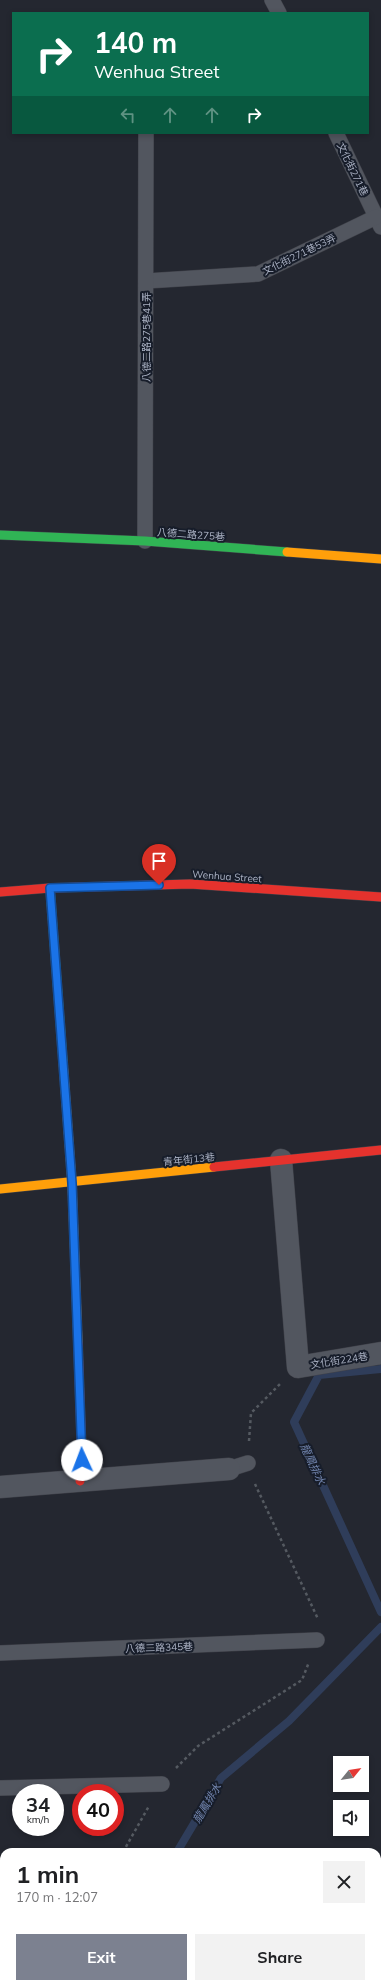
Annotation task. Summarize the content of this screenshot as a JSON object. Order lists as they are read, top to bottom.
{
  "streets": {
    "street": [
      "八德二路275巷",
      "Wenhua Street",
      "青年街13巷",
      "文化街224巷"
    ],
    "lane": [
      "文化街271巷",
      "文化街271巷53弄",
      "八德二路275巷41弄",
      "八德二路345巷"
    ]
  },
  "crossings": [
    ["文化街271巷", "文化街271巷53弄"],
    ["文化街271巷53弄", "八德二路275巷41弄"],
    ["八德二路275巷41弄", "八德二路275巷"]
  ],
  "water": ["龍鳳排水"],
  "north": "top right",
  "page": {
    "turn": ["140 m", "Wenhua Street"],
    "speed": "34 km/h",
    "limit": "40",
    "heading": ["1 min", "170 m · 12:07"],
    "buttons": ["Exit", "Share"]
  }
}
